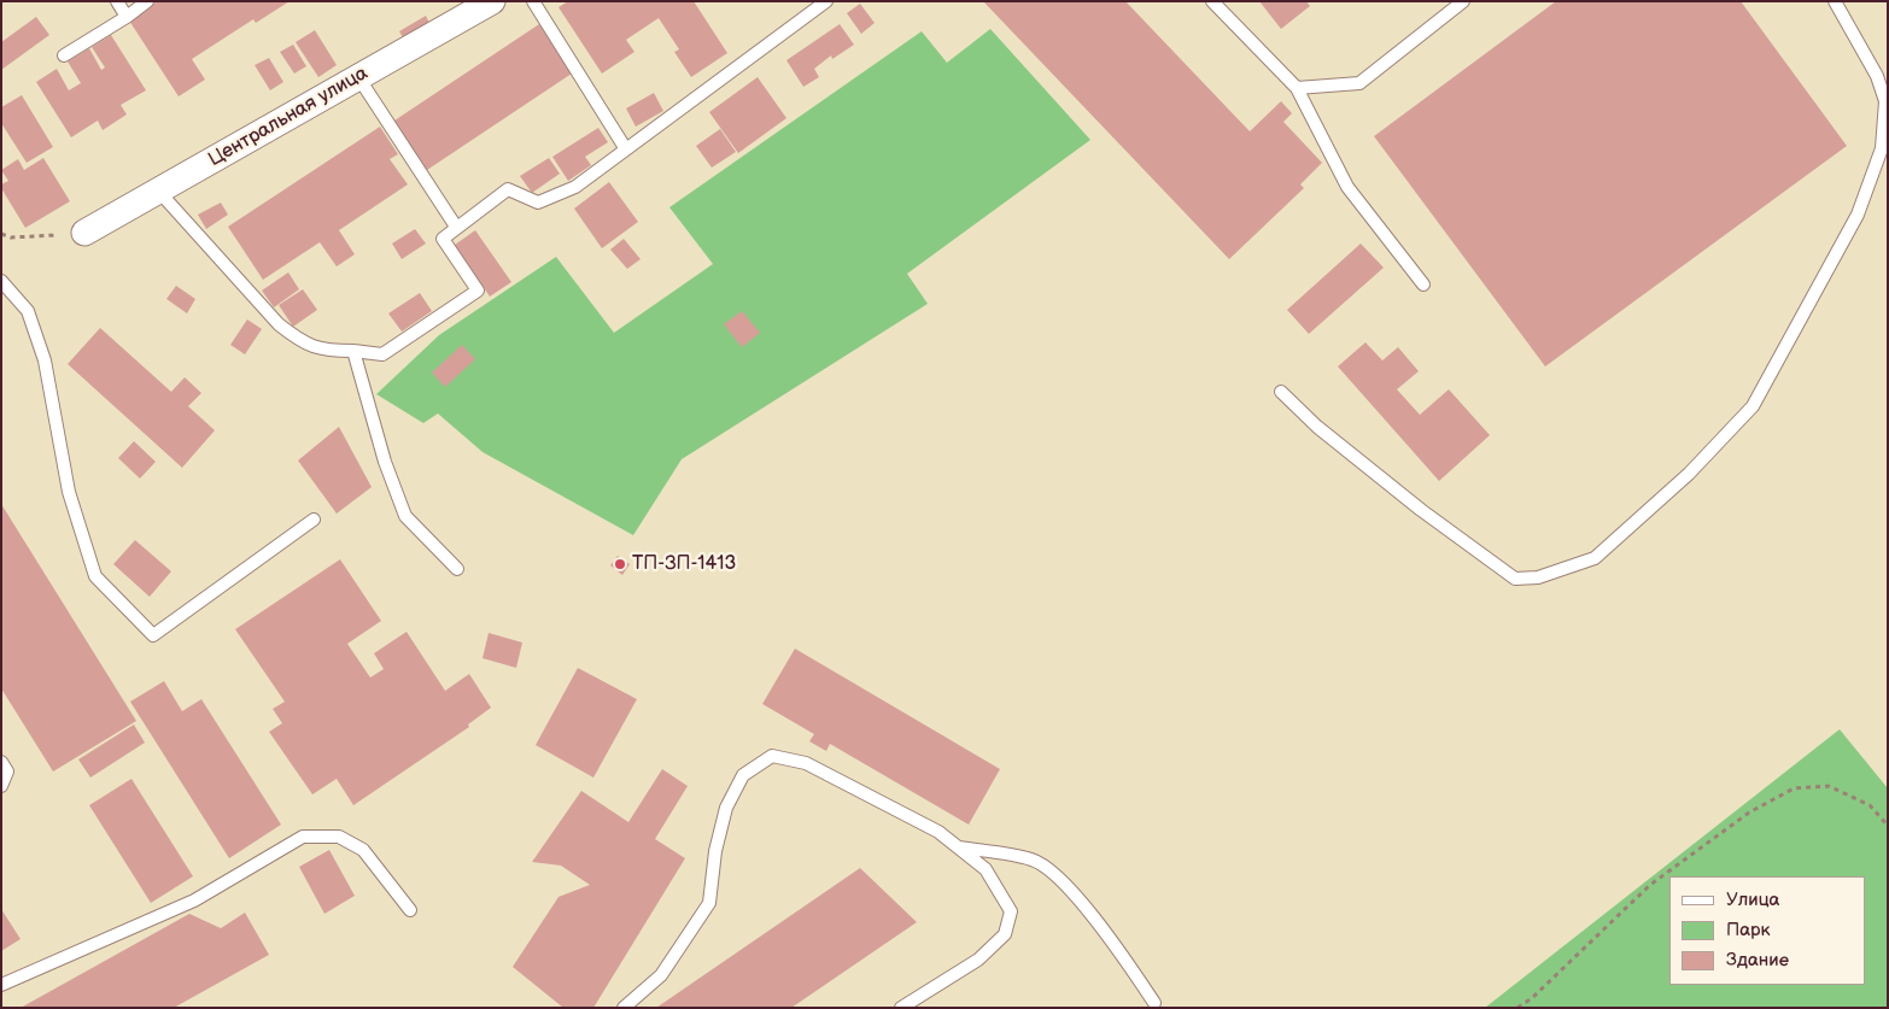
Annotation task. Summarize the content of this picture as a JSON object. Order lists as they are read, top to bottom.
{
  "streets": {
    "street": ["Центральная улица"]
  },
  "places": ["ТП-ЗП-1413"],
  "legend": ["Улица", "Парк", "Здание"]
}
